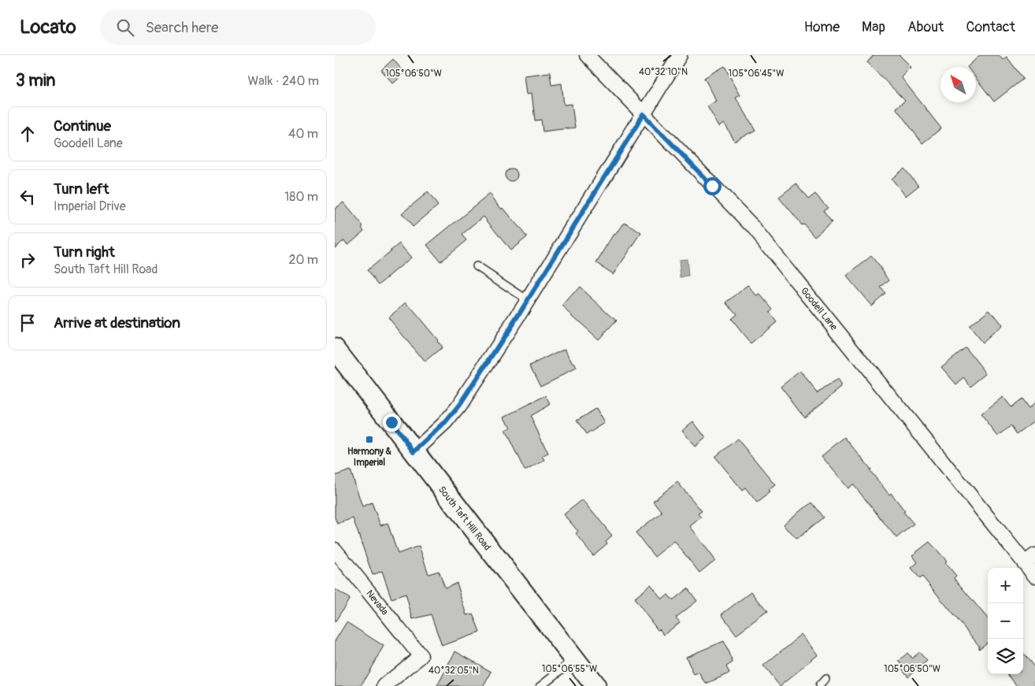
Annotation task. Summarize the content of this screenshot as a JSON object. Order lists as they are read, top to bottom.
{
  "streets": {
    "main road": ["South Taft Hill Road"],
    "street": ["Goodell Lane", "Nevada"]
  },
  "places": {
    "transit": ["Harmony & Imperial"]
  },
  "north": "top left",
  "page": {
    "header": "Locato",
    "search": "Search here",
    "nav": [
      "Home",
      "Map",
      "About",
      "Contact"
    ],
    "heading": ["3 min", "Walk · 240 m"],
    "list": [
      ["Continue", "Goodell Lane", "40 m"],
      ["Turn left", "Imperial Drive", "180 m"],
      ["Turn right", "South Taft Hill Road", "20 m"],
      "Arrive at destination"
    ],
    "map_buttons": ["+", "−"]
  },
  "coordinates": [
    "40°32'10\"N",
    "105°06'50\"W",
    "105°06'45\"W",
    "105°06'55\"W",
    "40°32'05\"N"
  ]
}
